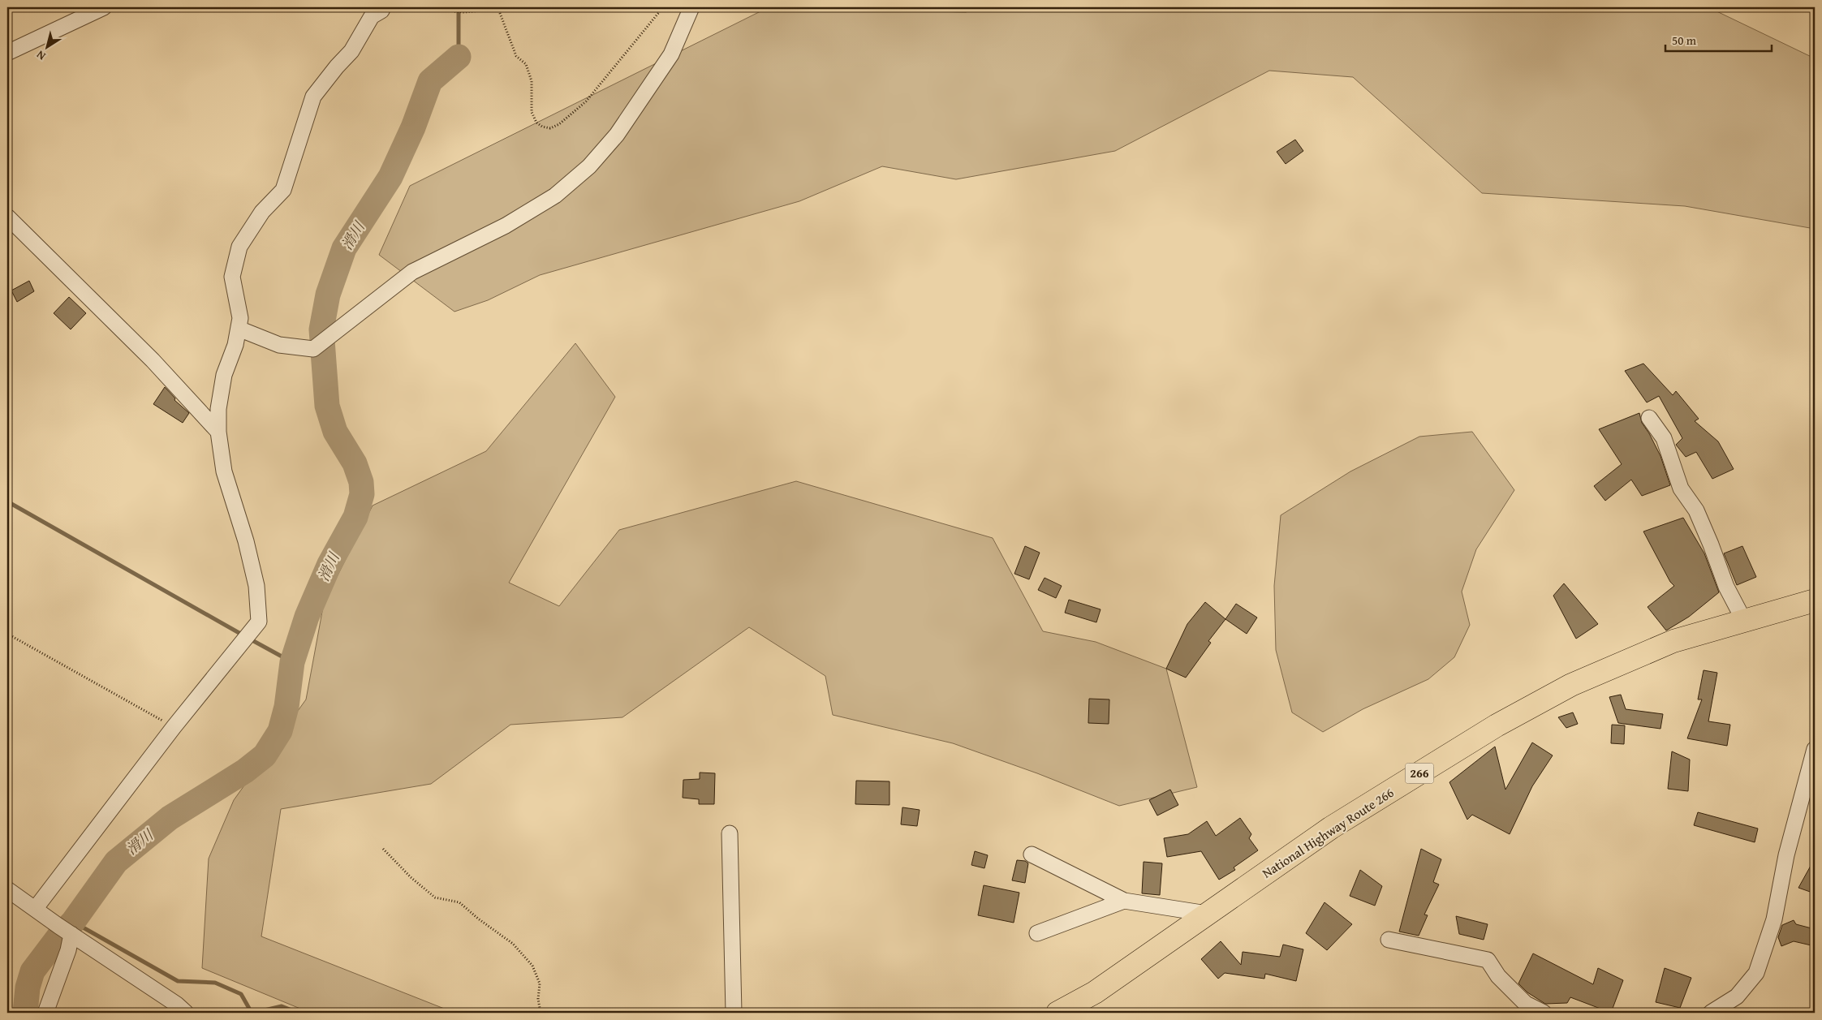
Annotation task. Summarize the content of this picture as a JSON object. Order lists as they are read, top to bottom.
{
  "streets": {
    "highway": ["266", "National Highway Route 266"]
  },
  "water": ["滑川"],
  "scale_bar": "50 m",
  "north": "bottom left"
}
